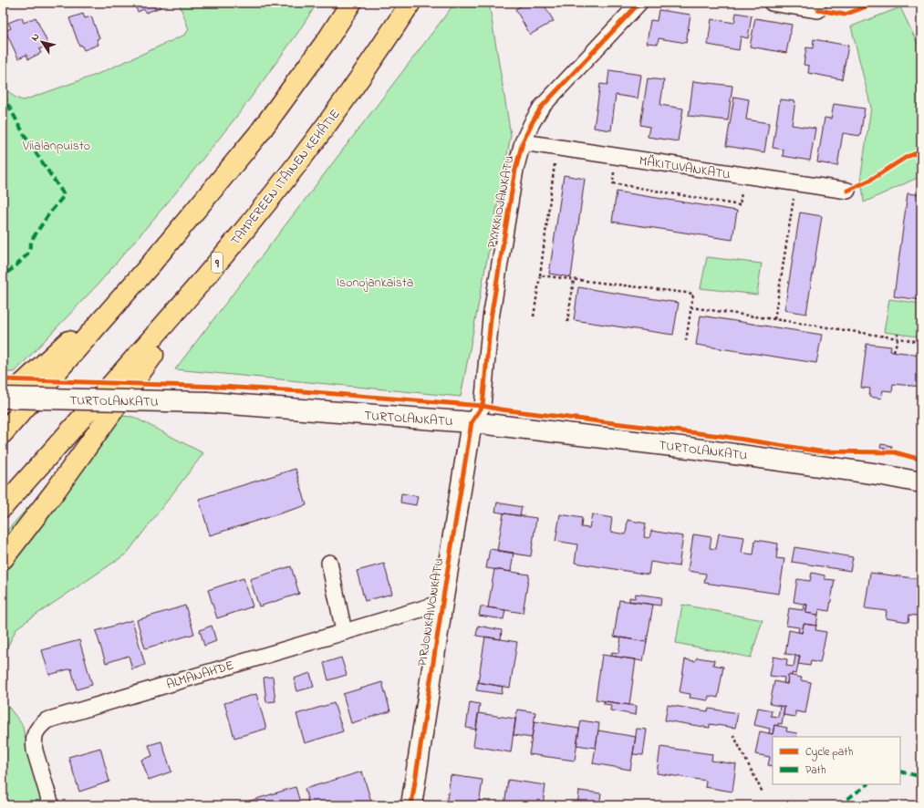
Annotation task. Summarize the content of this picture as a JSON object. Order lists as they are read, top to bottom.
{
  "streets": {
    "highway": ["TAMPEREEN ITÄINEN KEHÄTIE", "9"],
    "main road": ["TURTOLANKATU", "PIRJONKAIVONKATU"],
    "street": ["MÄKITUVANKATU", "PYYKKIOJANKATU", "ALMANAHDE"]
  },
  "crossings": [
    ["MÄKITUVANKATU", "PYYKKIOJANKATU"],
    ["PYYKKIOJANKATU", "TURTOLANKATU"],
    ["PYYKKIOJANKATU", "PIRJONKAIVONKATU"],
    ["TURTOLANKATU", "PIRJONKAIVONKATU"],
    ["PIRJONKAIVONKATU", "ALMANAHDE"]
  ],
  "parks": ["Viialanpuisto", "Isonojankaista"],
  "legend": ["Cycle path", "Path"],
  "north": "top left"
}
